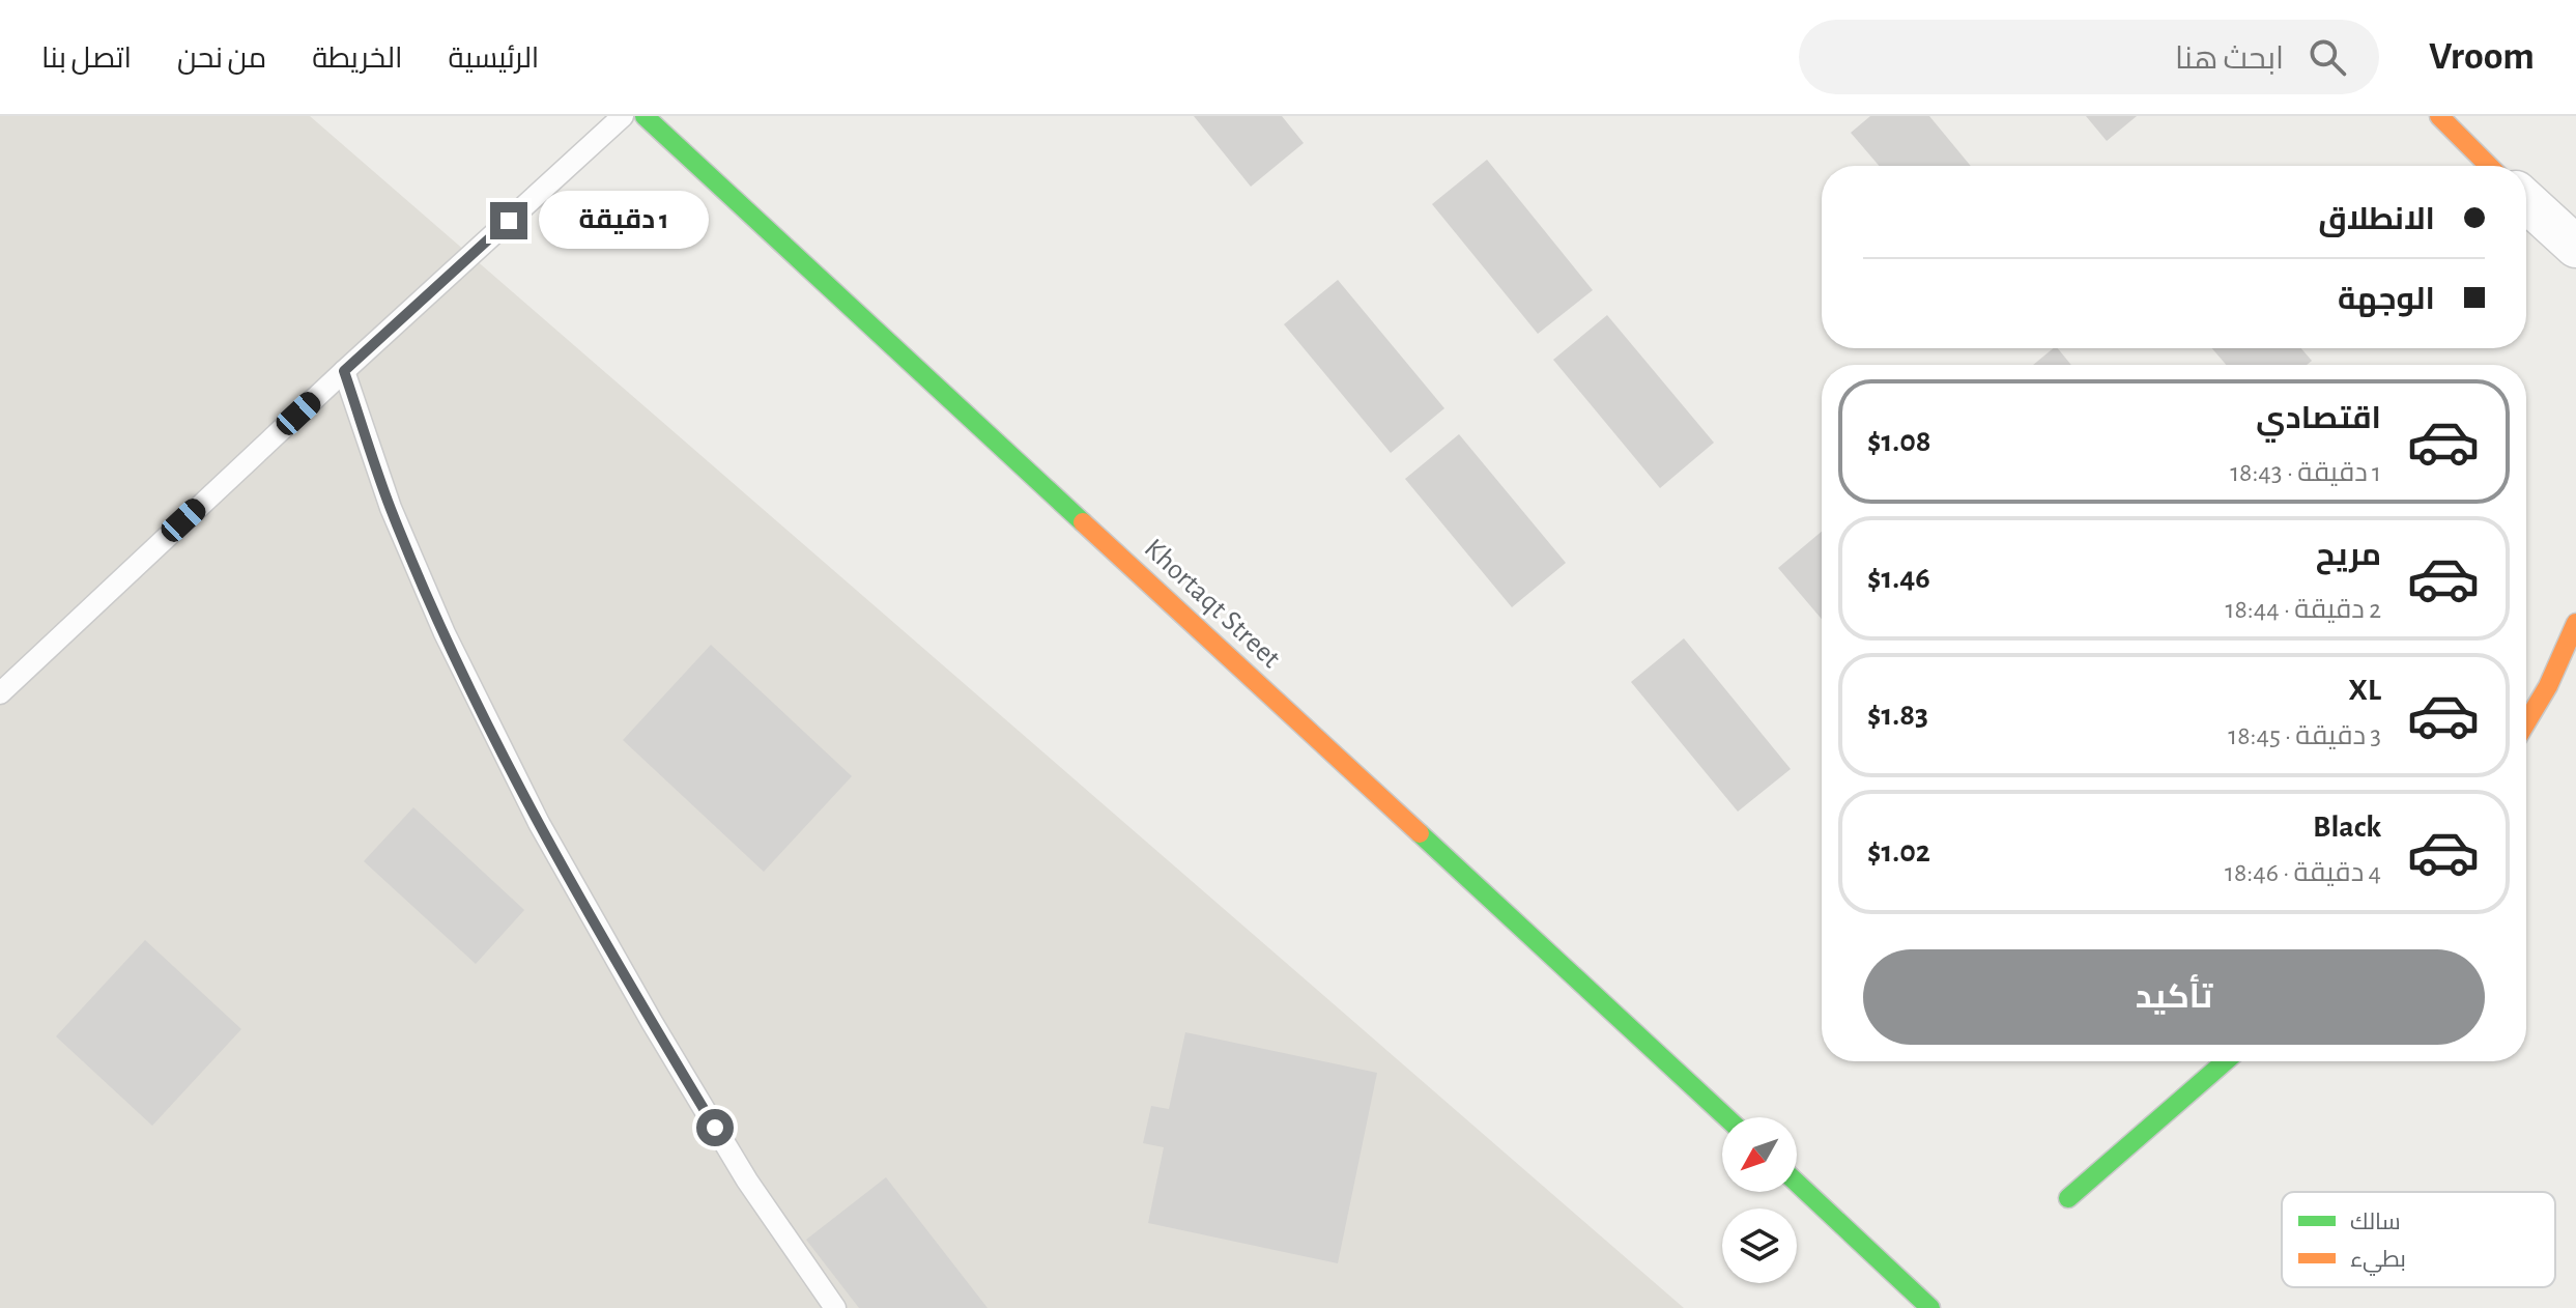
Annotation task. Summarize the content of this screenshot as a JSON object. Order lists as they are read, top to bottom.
{
  "streets": {
    "street": ["Khortaqt Street"]
  },
  "legend": ["سالك", "بطيء"],
  "north": "bottom left",
  "page": {
    "header": "Vroom",
    "search": "ابحث هنا",
    "nav": [
      "الرئيسية",
      "الخريطة",
      "من نحن",
      "اتصل بنا"
    ],
    "banner": ["الانطلاق", "الوجهة"],
    "bubble": "1 دقيقة",
    "list": [
      {
        "name": "اقتصادي",
        "note": "1 دقيقة · 18:43",
        "value": "$1.08"
      },
      {
        "name": "مريح",
        "note": "2 دقيقة · 18:44",
        "value": "$1.46"
      },
      {
        "name": "XL",
        "note": "3 دقيقة · 18:45",
        "value": "$1.83"
      },
      {
        "name": "Black",
        "note": "4 دقيقة · 18:46",
        "value": "$1.02"
      }
    ],
    "buttons": "تأكيد"
  }
}
